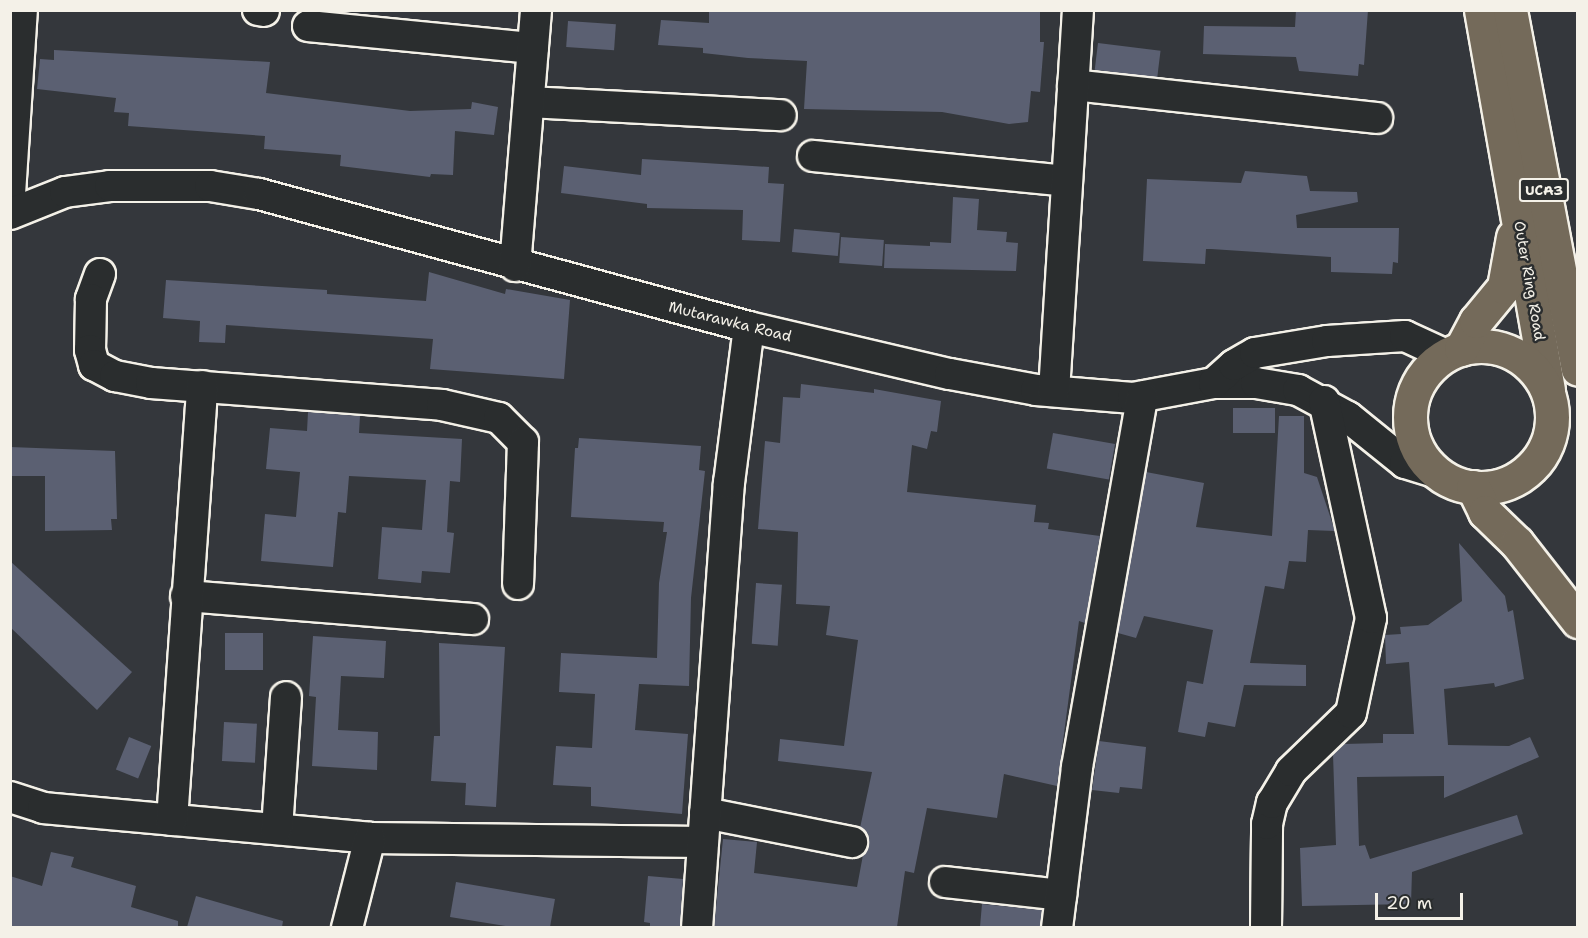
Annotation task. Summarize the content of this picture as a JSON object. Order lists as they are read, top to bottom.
{
  "streets": {
    "main road": ["UCA3", "Outer Ring Road"],
    "street": ["Mutarawka Road"]
  },
  "crossings": [
    ["UCA3", "Outer Ring Road"],
    ["UCA3", "Mutarawka Road"],
    ["Outer Ring Road", "Mutarawka Road"]
  ],
  "scale_bar": "20 m"
}
